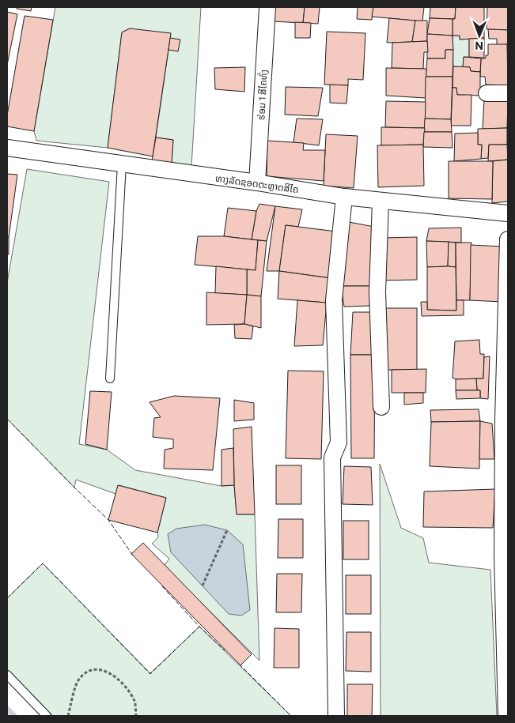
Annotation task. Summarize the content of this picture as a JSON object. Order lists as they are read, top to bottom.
{
  "streets": {
    "street": ["ຮ່ອມ 1 ສີໄຄທົ່ງ", "ທາງລັດຊອດຕະຫຼາດສີໄຄ"]
  },
  "crossings": [
    ["ຮ່ອມ 1 ສີໄຄທົ່ງ", "ທາງລັດຊອດຕະຫຼາດສີໄຄ"]
  ],
  "north": "bottom"
}
